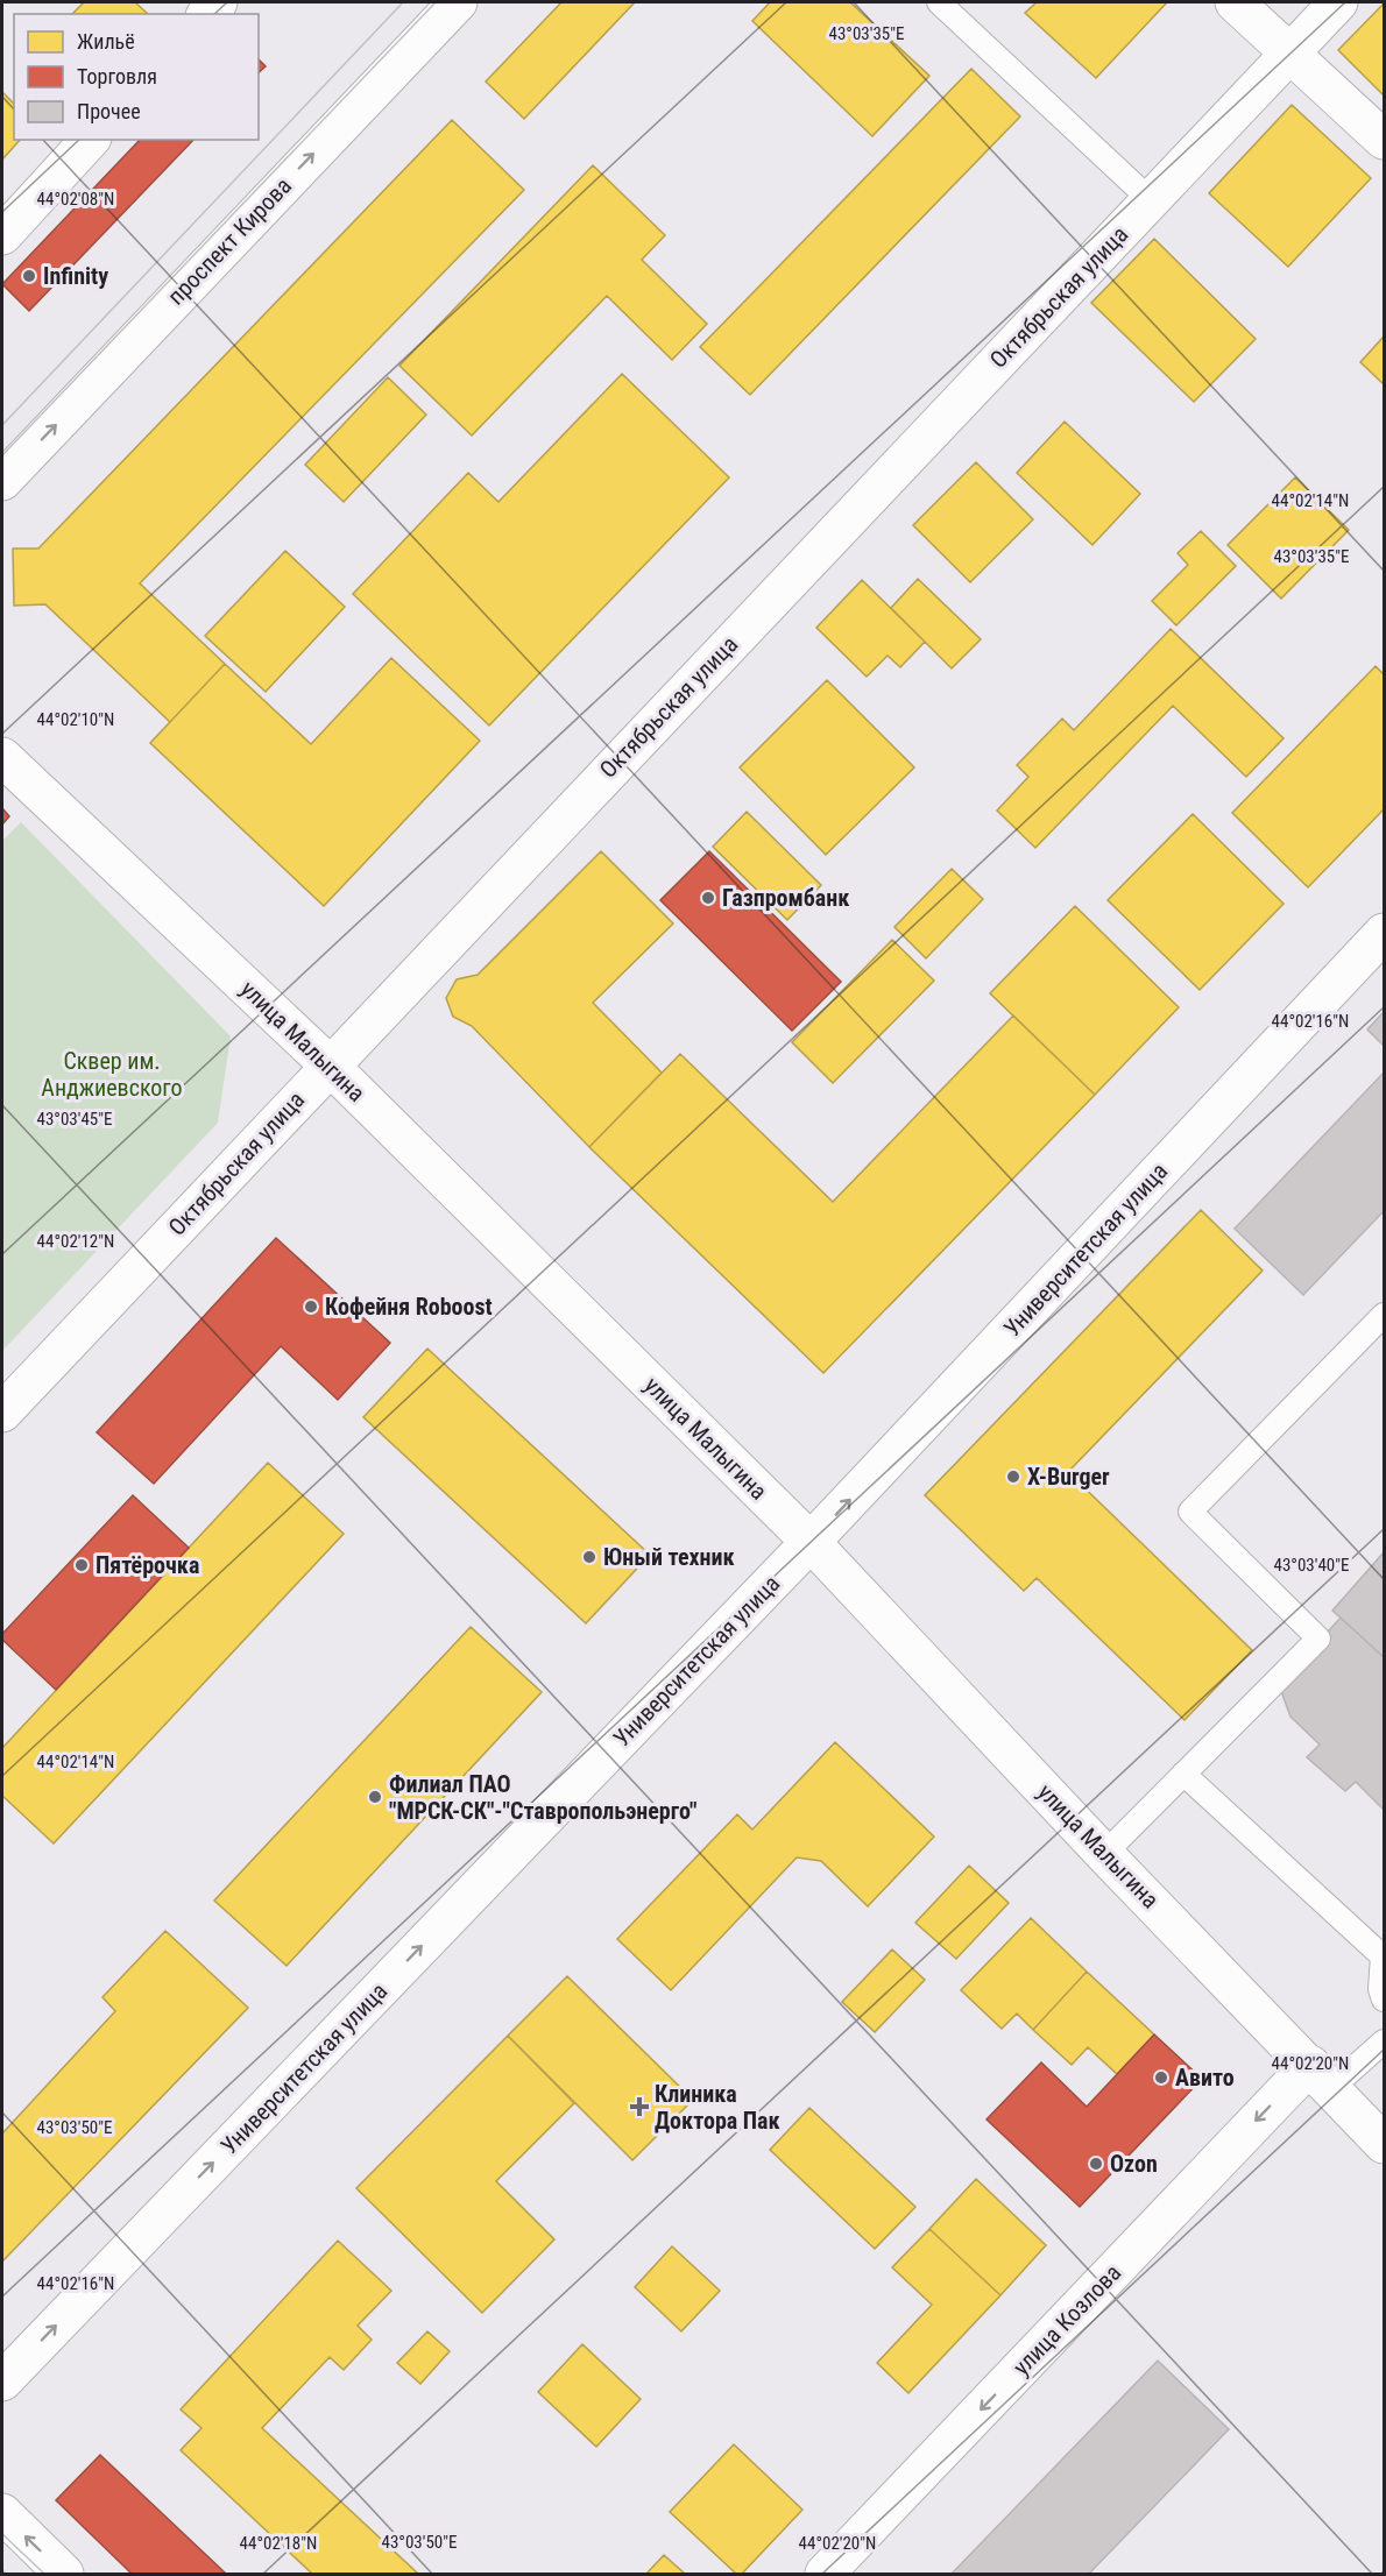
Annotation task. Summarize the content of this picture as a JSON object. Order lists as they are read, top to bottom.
{
  "streets": {
    "street": [
      "проспект Кирова",
      "Октябрьская улица",
      "улица Малыгина",
      "Университетская улица",
      "улица Козлова"
    ]
  },
  "crossings": [
    ["Октябрьская улица", "улица Малыгина"],
    ["улица Малыгина", "Университетская улица"],
    ["улица Малыгина", "улица Козлова"]
  ],
  "one_way": ["проспект Кирова", "Университетская улица", "улица Козлова"],
  "parks": ["Сквер им. Анджиевского"],
  "places": {
    "other": [
      "Infinity",
      "Газпромбанк",
      "Кофейня Roboost",
      "X-Burger",
      "Юный техник",
      "Пятёрочка",
      "Филиал ПАО \"МРСК-СК\"-\"Ставропольэнерго\"",
      "Авито",
      "Ozon"
    ],
    "health": ["Клиника Доктора Пак"]
  },
  "legend": ["Жильё", "Торговля", "Прочее"],
  "coordinates": [
    "43°03'35\"E",
    "44°02'08\"N",
    "44°02'14\"N",
    "44°02'10\"N",
    "44°02'16\"N",
    "43°03'45\"E",
    "44°02'12\"N",
    "43°03'40\"E",
    "44°02'20\"N",
    "43°03'50\"E",
    "44°02'18\"N"
  ]
}
